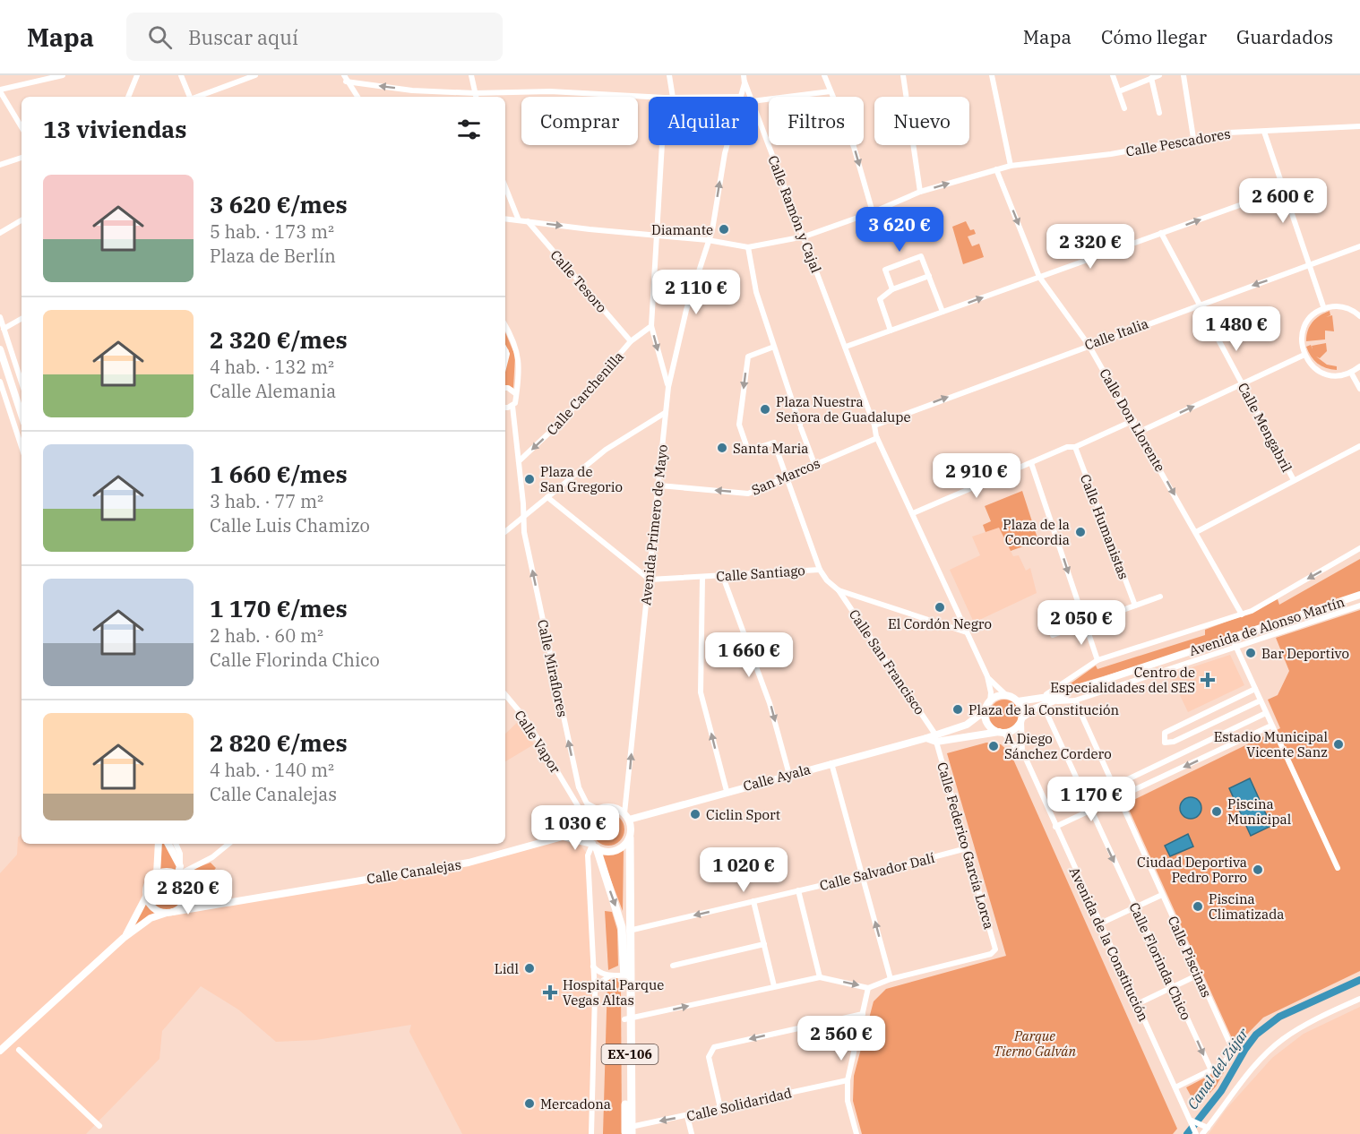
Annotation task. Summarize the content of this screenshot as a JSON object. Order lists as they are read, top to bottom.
{
  "streets": {
    "main road": [
      "Avenida de Alonso Martín",
      "Calle Ayala",
      "Calle Canalejas",
      "EX-106"
    ],
    "street": [
      "Calle Pescadores",
      "Calle Ramón y Cajal",
      "Calle Tesoro",
      "Calle Italia",
      "Calle Carchenilla",
      "Calle Don Llorente",
      "Calle Mengabril",
      "San Marcos",
      "Avenida Primero de Mayo",
      "Calle Humanistas",
      "Calle Santiago",
      "Calle San Francisco",
      "Calle Miraflores",
      "Calle Vapor",
      "Calle Federico García Lorca",
      "Calle Salvador Dalí",
      "Avenida de la Constitución",
      "Calle Piscinas",
      "Calle Florinda Chico",
      "Calle Solidaridad"
    ]
  },
  "crossings": [
    ["Calle Pescadores", "Calle Ramón y Cajal"],
    ["Calle Pescadores", "Calle Don Llorente"],
    ["Calle Ramón y Cajal", "Avenida Primero de Mayo"],
    ["Calle Tesoro", "Calle Carchenilla"],
    ["Calle Italia", "Calle Don Llorente"],
    ["Calle Italia", "Calle Mengabril"],
    ["San Marcos", "Avenida Primero de Mayo"],
    ["Avenida Primero de Mayo", "Calle Santiago"],
    ["Avenida Primero de Mayo", "Calle Miraflores"],
    ["Avenida Primero de Mayo", "Calle Vapor"],
    ["Avenida Primero de Mayo", "Calle Ayala"],
    ["Avenida Primero de Mayo", "Calle Canalejas"],
    ["Avenida Primero de Mayo", "EX-106"],
    ["Calle Santiago", "Calle San Francisco"],
    ["Avenida de Alonso Martín", "Calle Ayala"],
    ["Avenida de Alonso Martín", "Calle Piscinas"],
    ["Avenida de Alonso Martín", "Calle Florinda Chico"],
    ["Calle San Francisco", "Calle Ayala"],
    ["Calle San Francisco", "Calle Federico García Lorca"],
    ["Calle Miraflores", "Calle Vapor"],
    ["Calle Miraflores", "Calle Ayala"],
    ["Calle Miraflores", "Calle Canalejas"],
    ["Calle Miraflores", "EX-106"],
    ["Calle Vapor", "Calle Ayala"],
    ["Calle Vapor", "Calle Canalejas"],
    ["Calle Vapor", "EX-106"],
    ["Calle Ayala", "Calle Federico García Lorca"],
    ["Calle Ayala", "Calle Canalejas"],
    ["Calle Ayala", "EX-106"],
    ["Calle Federico García Lorca", "Calle Salvador Dalí"],
    ["Calle Canalejas", "EX-106"],
    ["Calle Salvador Dalí", "EX-106"],
    ["Avenida de la Constitución", "Calle Piscinas"],
    ["Calle Piscinas", "Calle Florinda Chico"],
    ["EX-106", "Calle Solidaridad"]
  ],
  "one_way": [
    "Calle Carchenilla",
    "Calle Don Llorente",
    "San Marcos",
    "Avenida Primero de Mayo",
    "Calle Miraflores",
    "Calle Florinda Chico"
  ],
  "water": ["Canal del Zújar"],
  "parks": ["Parque Tierno Galván"],
  "places": {
    "other": [
      "Diamante",
      "Plaza Nuestra Señora de Guadalupe",
      "Santa Maria",
      "Plaza de San Gregorio",
      "Plaza de la Concordia",
      "El Cordón Negro",
      "Bar Deportivo",
      "Plaza de la Constitución",
      "Estadio Municipal Vicente Sanz",
      "A Diego Sánchez Cordero",
      "Piscina Municipal",
      "Ciclin Sport",
      "Ciudad Deportiva Pedro Porro",
      "Piscina Climatizada",
      "Lidl",
      "Mercadona"
    ],
    "health": ["Centro de Especialidades del SES", "Hospital Parque Vegas Altas"]
  },
  "page": {
    "header": "Mapa",
    "search": "Buscar aquí",
    "nav": ["Mapa", "Cómo llegar", "Guardados"],
    "chip": [
      "Comprar",
      "Alquilar",
      "Filtros",
      "Nuevo"
    ],
    "heading": "13 viviendas",
    "list": [
      {
        "name": "3 620 €/mes",
        "note": "5 hab. · 173 m² · Plaza de Berlín"
      },
      {
        "name": "2 320 €/mes",
        "note": "4 hab. · 132 m² · Calle Alemania"
      },
      {
        "name": "1 660 €/mes",
        "note": "3 hab. · 77 m² · Calle Luis Chamizo"
      },
      {
        "name": "1 170 €/mes",
        "note": "2 hab. · 60 m² · Calle Florinda Chico"
      },
      {
        "name": "2 820 €/mes",
        "note": "4 hab. · 140 m² · Calle Canalejas"
      }
    ],
    "price": [
      "2 600 €",
      "3 620 €",
      "2 320 €",
      "2 110 €",
      "1 480 €",
      "2 910 €",
      "2 050 €",
      "1 660 €",
      "1 170 €",
      "1 030 €",
      "1 020 €",
      "2 820 €",
      "2 560 €"
    ]
  }
}
